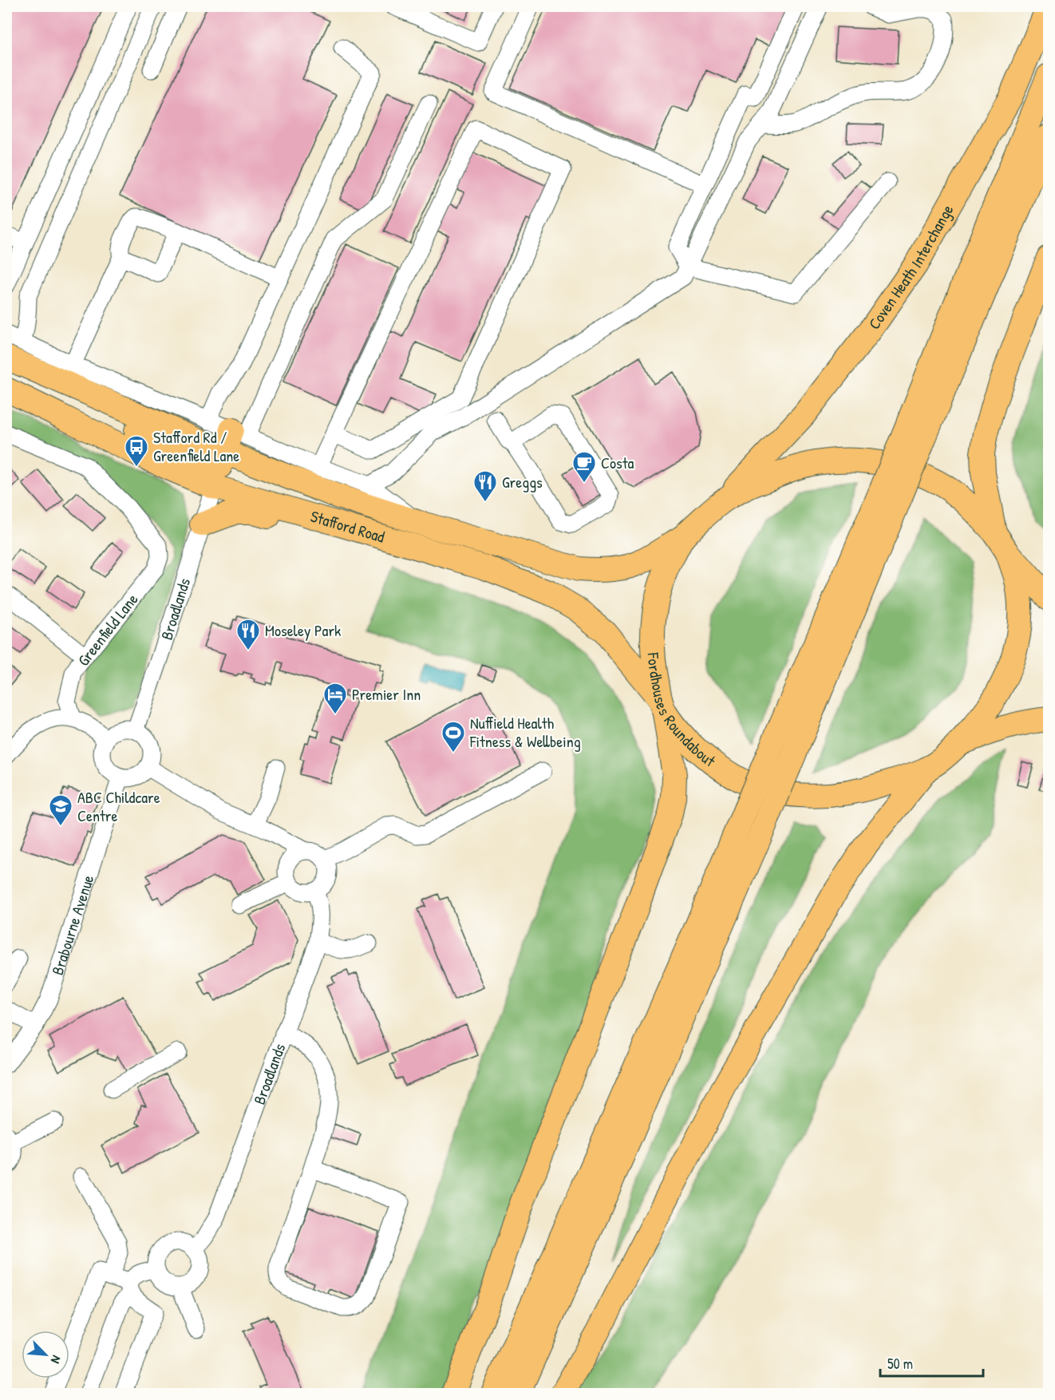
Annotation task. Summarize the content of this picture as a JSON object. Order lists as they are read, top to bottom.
{
  "streets": {
    "highway": ["Coven Heath Interchange", "Stafford Road", "Fordhouses Roundabout"],
    "street": ["Broadlands", "Greenfield Lane", "Brabourne Avenue"]
  },
  "crossings": [
    ["Coven Heath Interchange", "Fordhouses Roundabout"],
    ["Stafford Road", "Broadlands"],
    ["Stafford Road", "Fordhouses Roundabout"],
    ["Broadlands", "Brabourne Avenue"]
  ],
  "places": {
    "bus stop": ["Stafford Rd / Greenfield Lane"],
    "cafe": ["Costa"],
    "restaurant": ["Greggs", "Moseley Park"],
    "hotel": ["Premier Inn"],
    "sports": ["Nuffield Health Fitness & Wellbeing"],
    "school or university": ["ABC Childcare Centre"]
  },
  "scale_bar": "50 m",
  "north": "bottom right"
}
